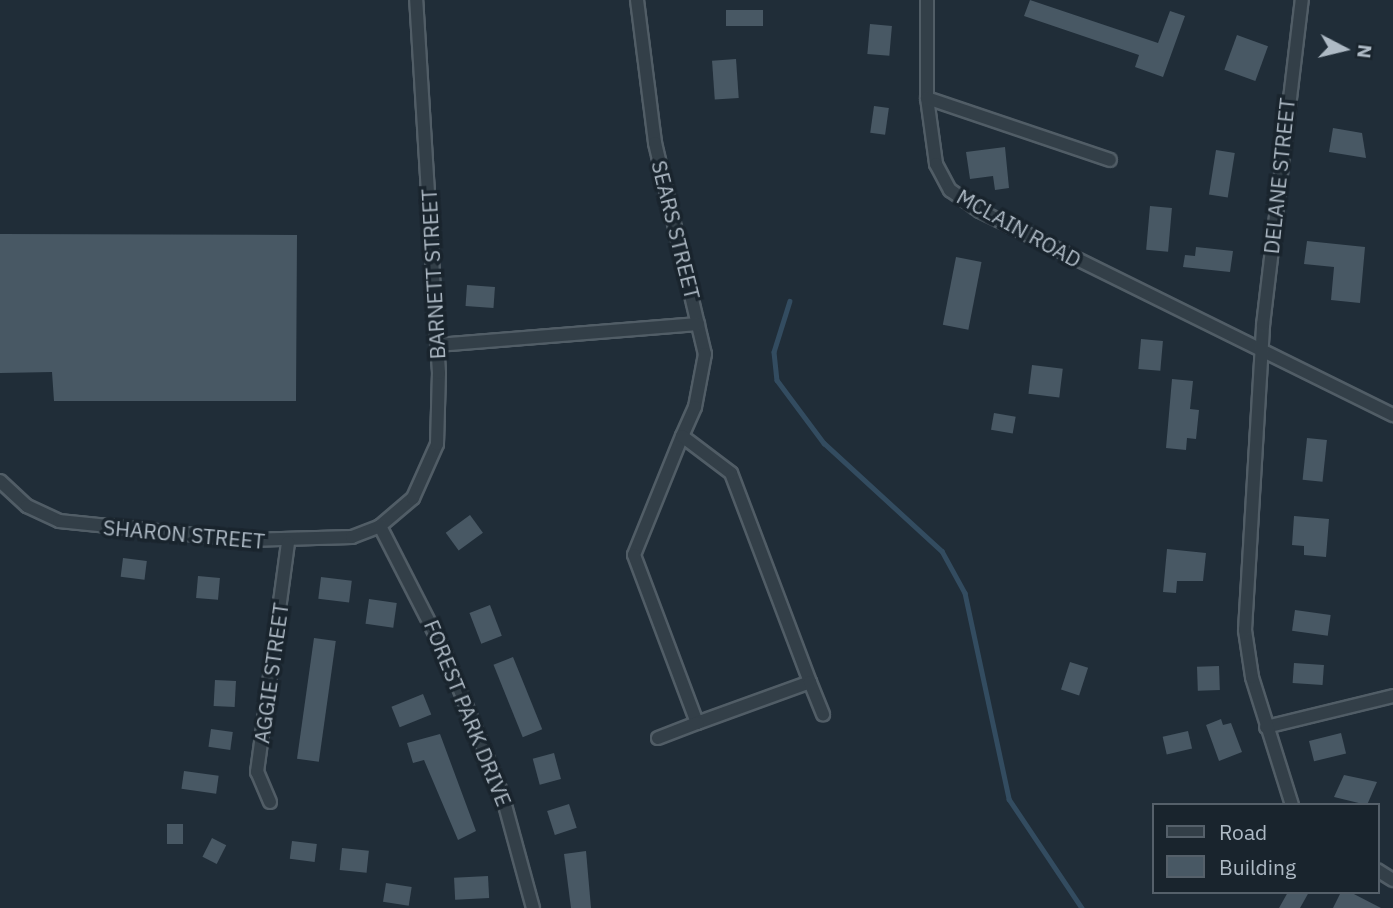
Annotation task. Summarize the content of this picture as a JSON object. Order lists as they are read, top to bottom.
{
  "streets": {
    "street": [
      "DELANE STREET",
      "MCLAIN ROAD",
      "SEARS STREET",
      "BARNETT STREET",
      "SHARON STREET",
      "AGGIE STREET",
      "FOREST PARK DRIVE"
    ]
  },
  "crossings": [
    ["DELANE STREET", "MCLAIN ROAD"],
    ["SEARS STREET", "BARNETT STREET"],
    ["BARNETT STREET", "SHARON STREET"],
    ["BARNETT STREET", "FOREST PARK DRIVE"],
    ["SHARON STREET", "AGGIE STREET"],
    ["SHARON STREET", "FOREST PARK DRIVE"]
  ],
  "legend": ["Road", "Building"],
  "north": "right"
}
